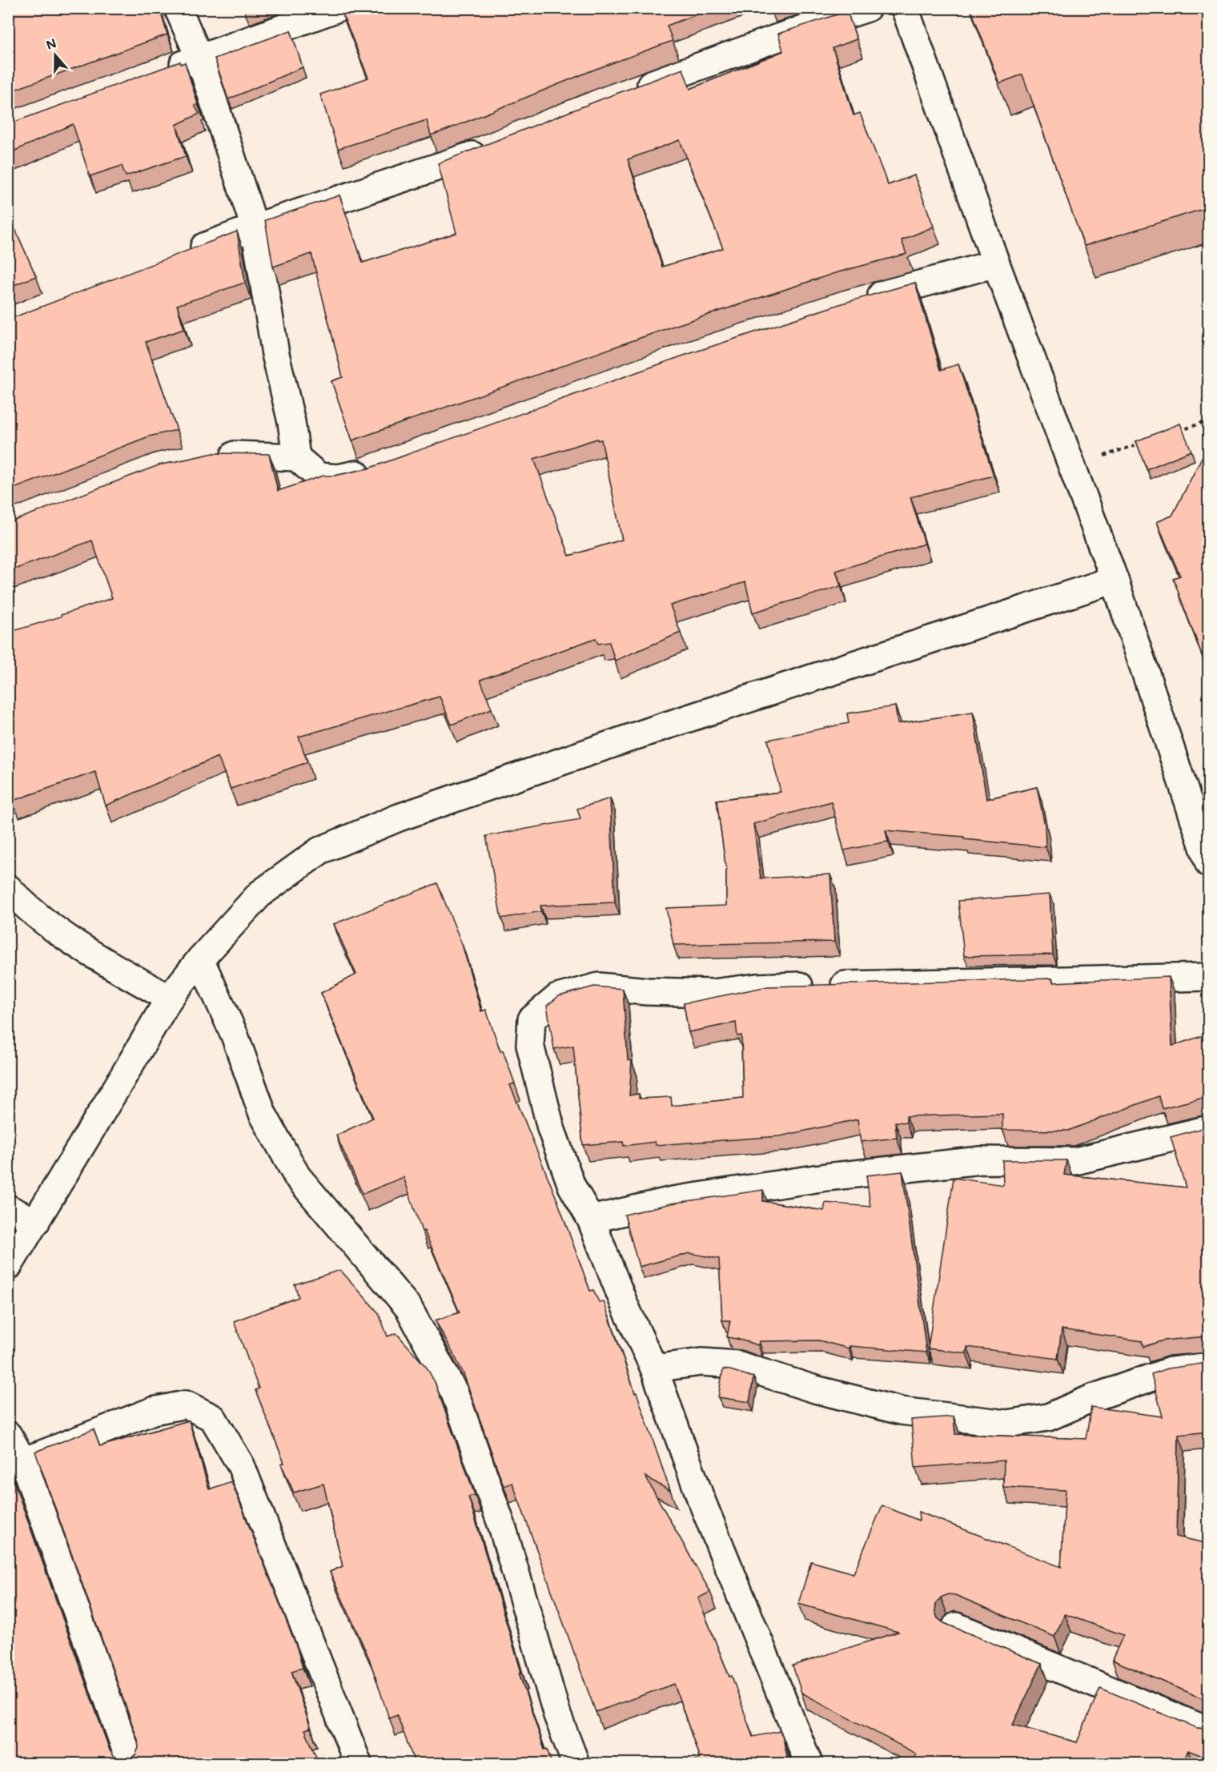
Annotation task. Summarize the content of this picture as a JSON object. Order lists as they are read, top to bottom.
{
  "north": "top"
}
